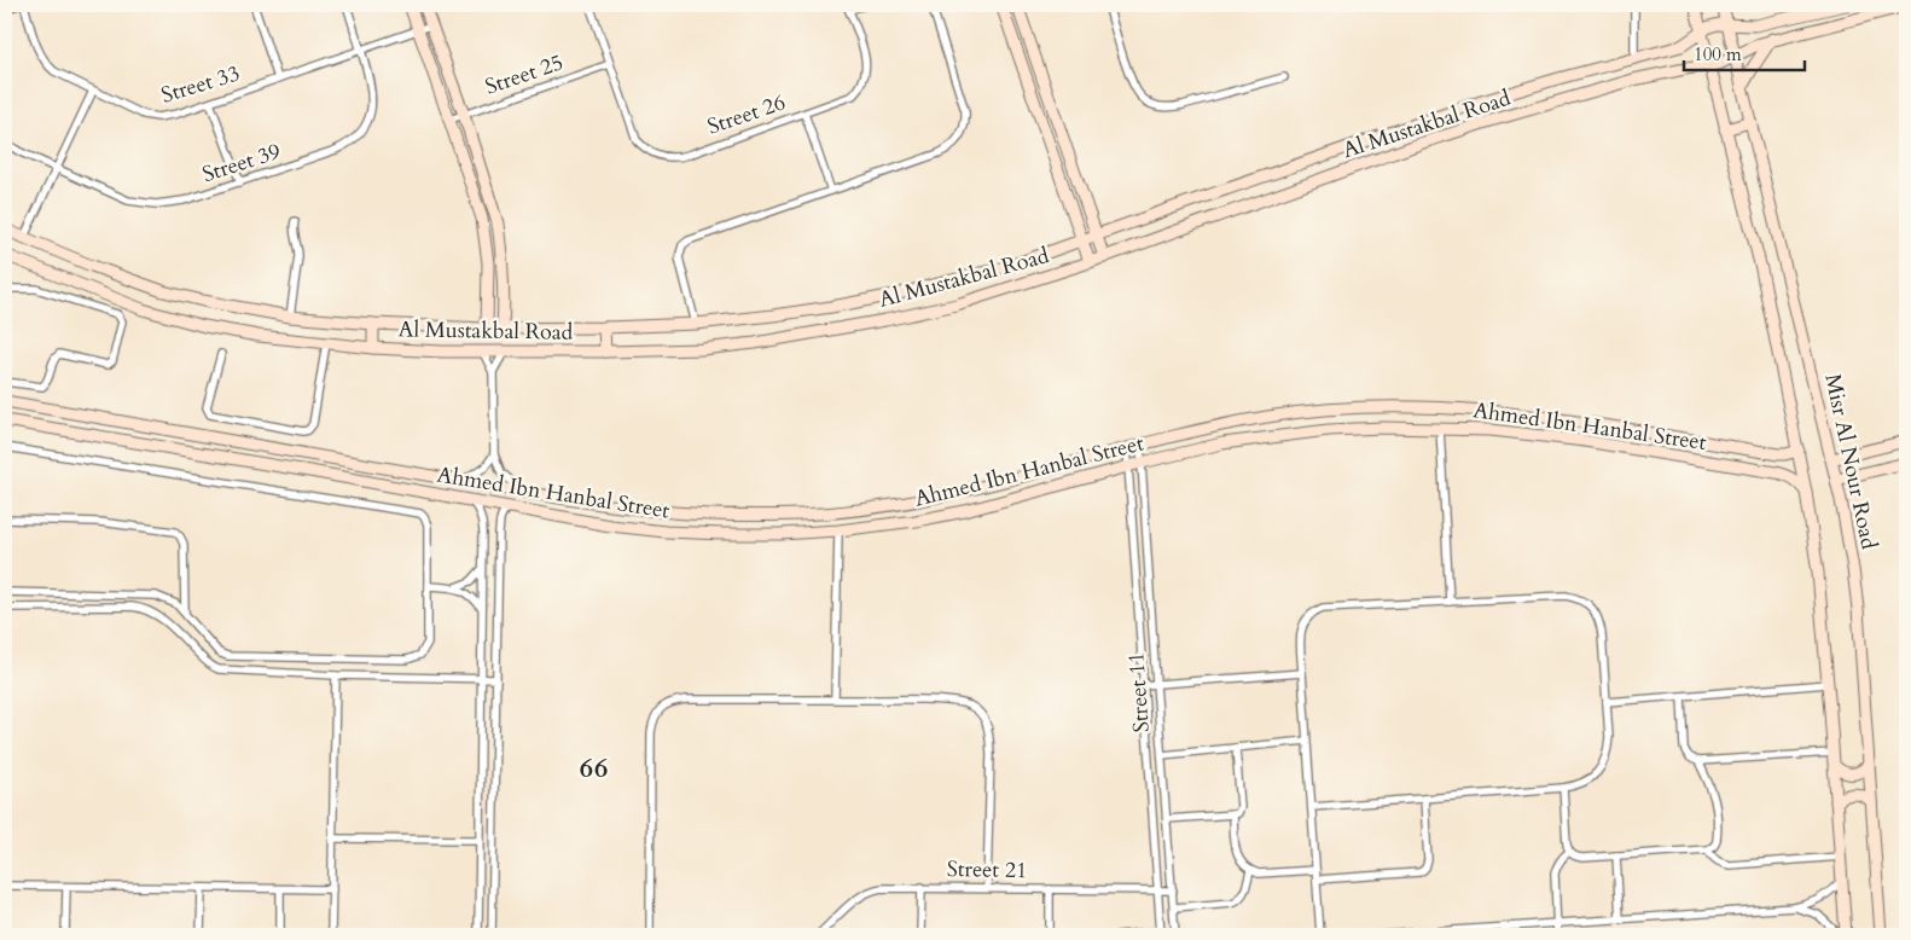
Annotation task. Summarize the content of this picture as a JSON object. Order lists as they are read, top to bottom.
{
  "streets": {
    "street": [
      "Street 25",
      "Street 33",
      "Street 26",
      "Al Mustakbal Road",
      "Street 39",
      "Ahmed Ibn Hanbal Street",
      "Misr Al Nour Road",
      "Street 11",
      "Street 21"
    ]
  },
  "crossings": [
    ["Street 25", "Street 26"],
    ["Street 33", "Street 39"],
    ["Al Mustakbal Road", "Misr Al Nour Road"],
    ["Ahmed Ibn Hanbal Street", "Street 11"],
    ["Street 11", "Street 21"]
  ],
  "districts": ["66"],
  "scale_bar": "100 m"
}
